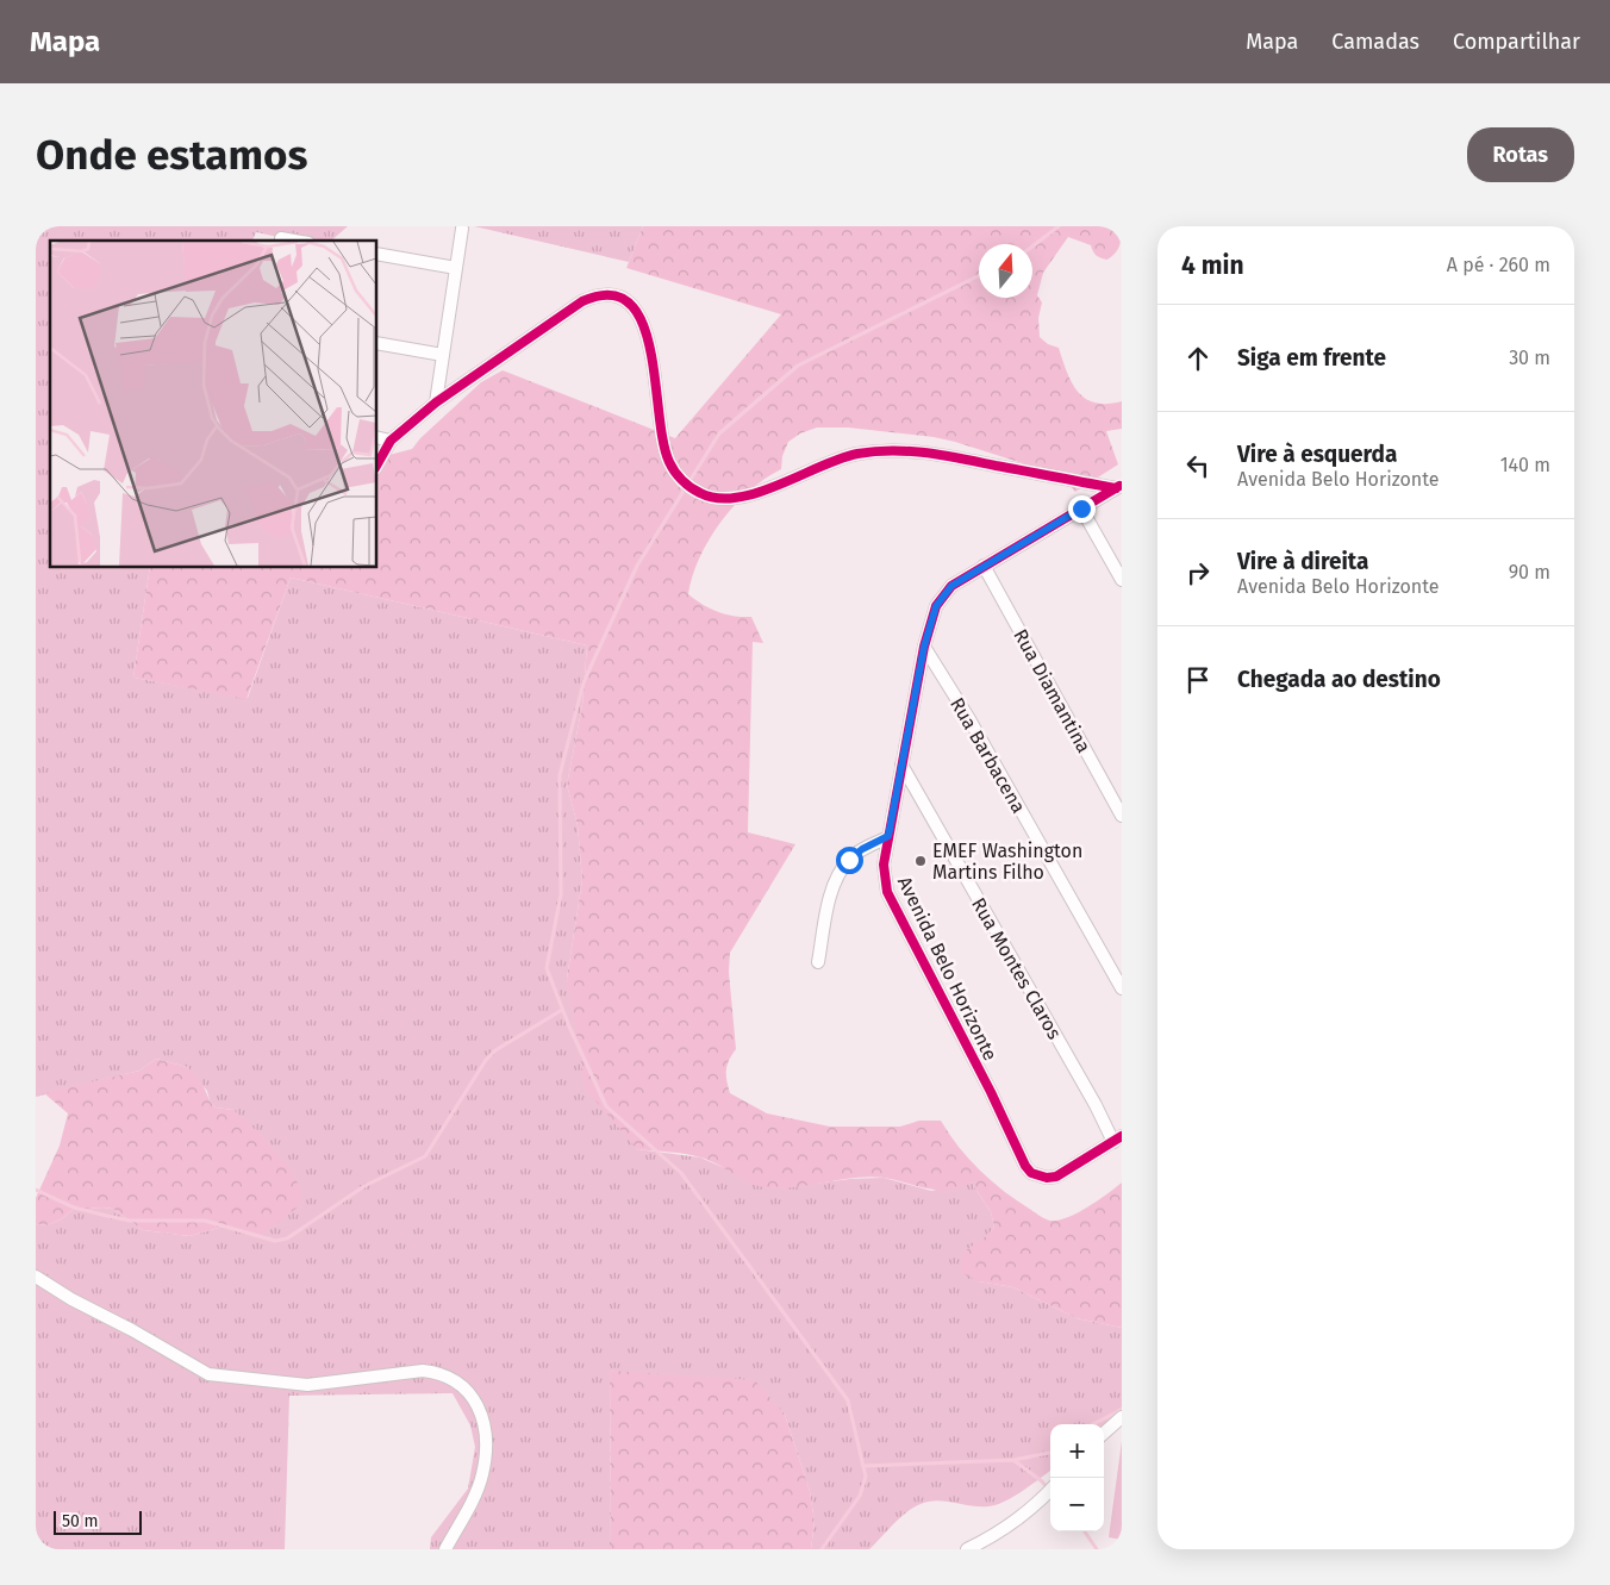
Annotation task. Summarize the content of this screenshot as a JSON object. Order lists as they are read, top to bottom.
{
  "streets": {
    "street": [
      "Rua Diamantina",
      "Rua Barbacena",
      "Avenida Belo Horizonte",
      "Rua Montes Claros"
    ]
  },
  "crossings": [
    ["Rua Diamantina", "Avenida Belo Horizonte"],
    ["Rua Barbacena", "Avenida Belo Horizonte"],
    ["Avenida Belo Horizonte", "Rua Montes Claros"]
  ],
  "places": ["EMEF Washington Martins Filho"],
  "scale_bar": "50 m",
  "north": "top",
  "page": {
    "header": "Mapa",
    "nav": ["Mapa", "Camadas", "Compartilhar"],
    "buttons": "Rotas",
    "title": "Onde estamos",
    "heading": ["4 min", "A pé · 260 m"],
    "list": [
      ["Siga em frente", "30 m"],
      ["Vire à esquerda", "Avenida Belo Horizonte", "140 m"],
      ["Vire à direita", "Avenida Belo Horizonte", "90 m"],
      "Chegada ao destino"
    ],
    "map_buttons": ["+", "−"],
    "scale": "50 m"
  }
}
